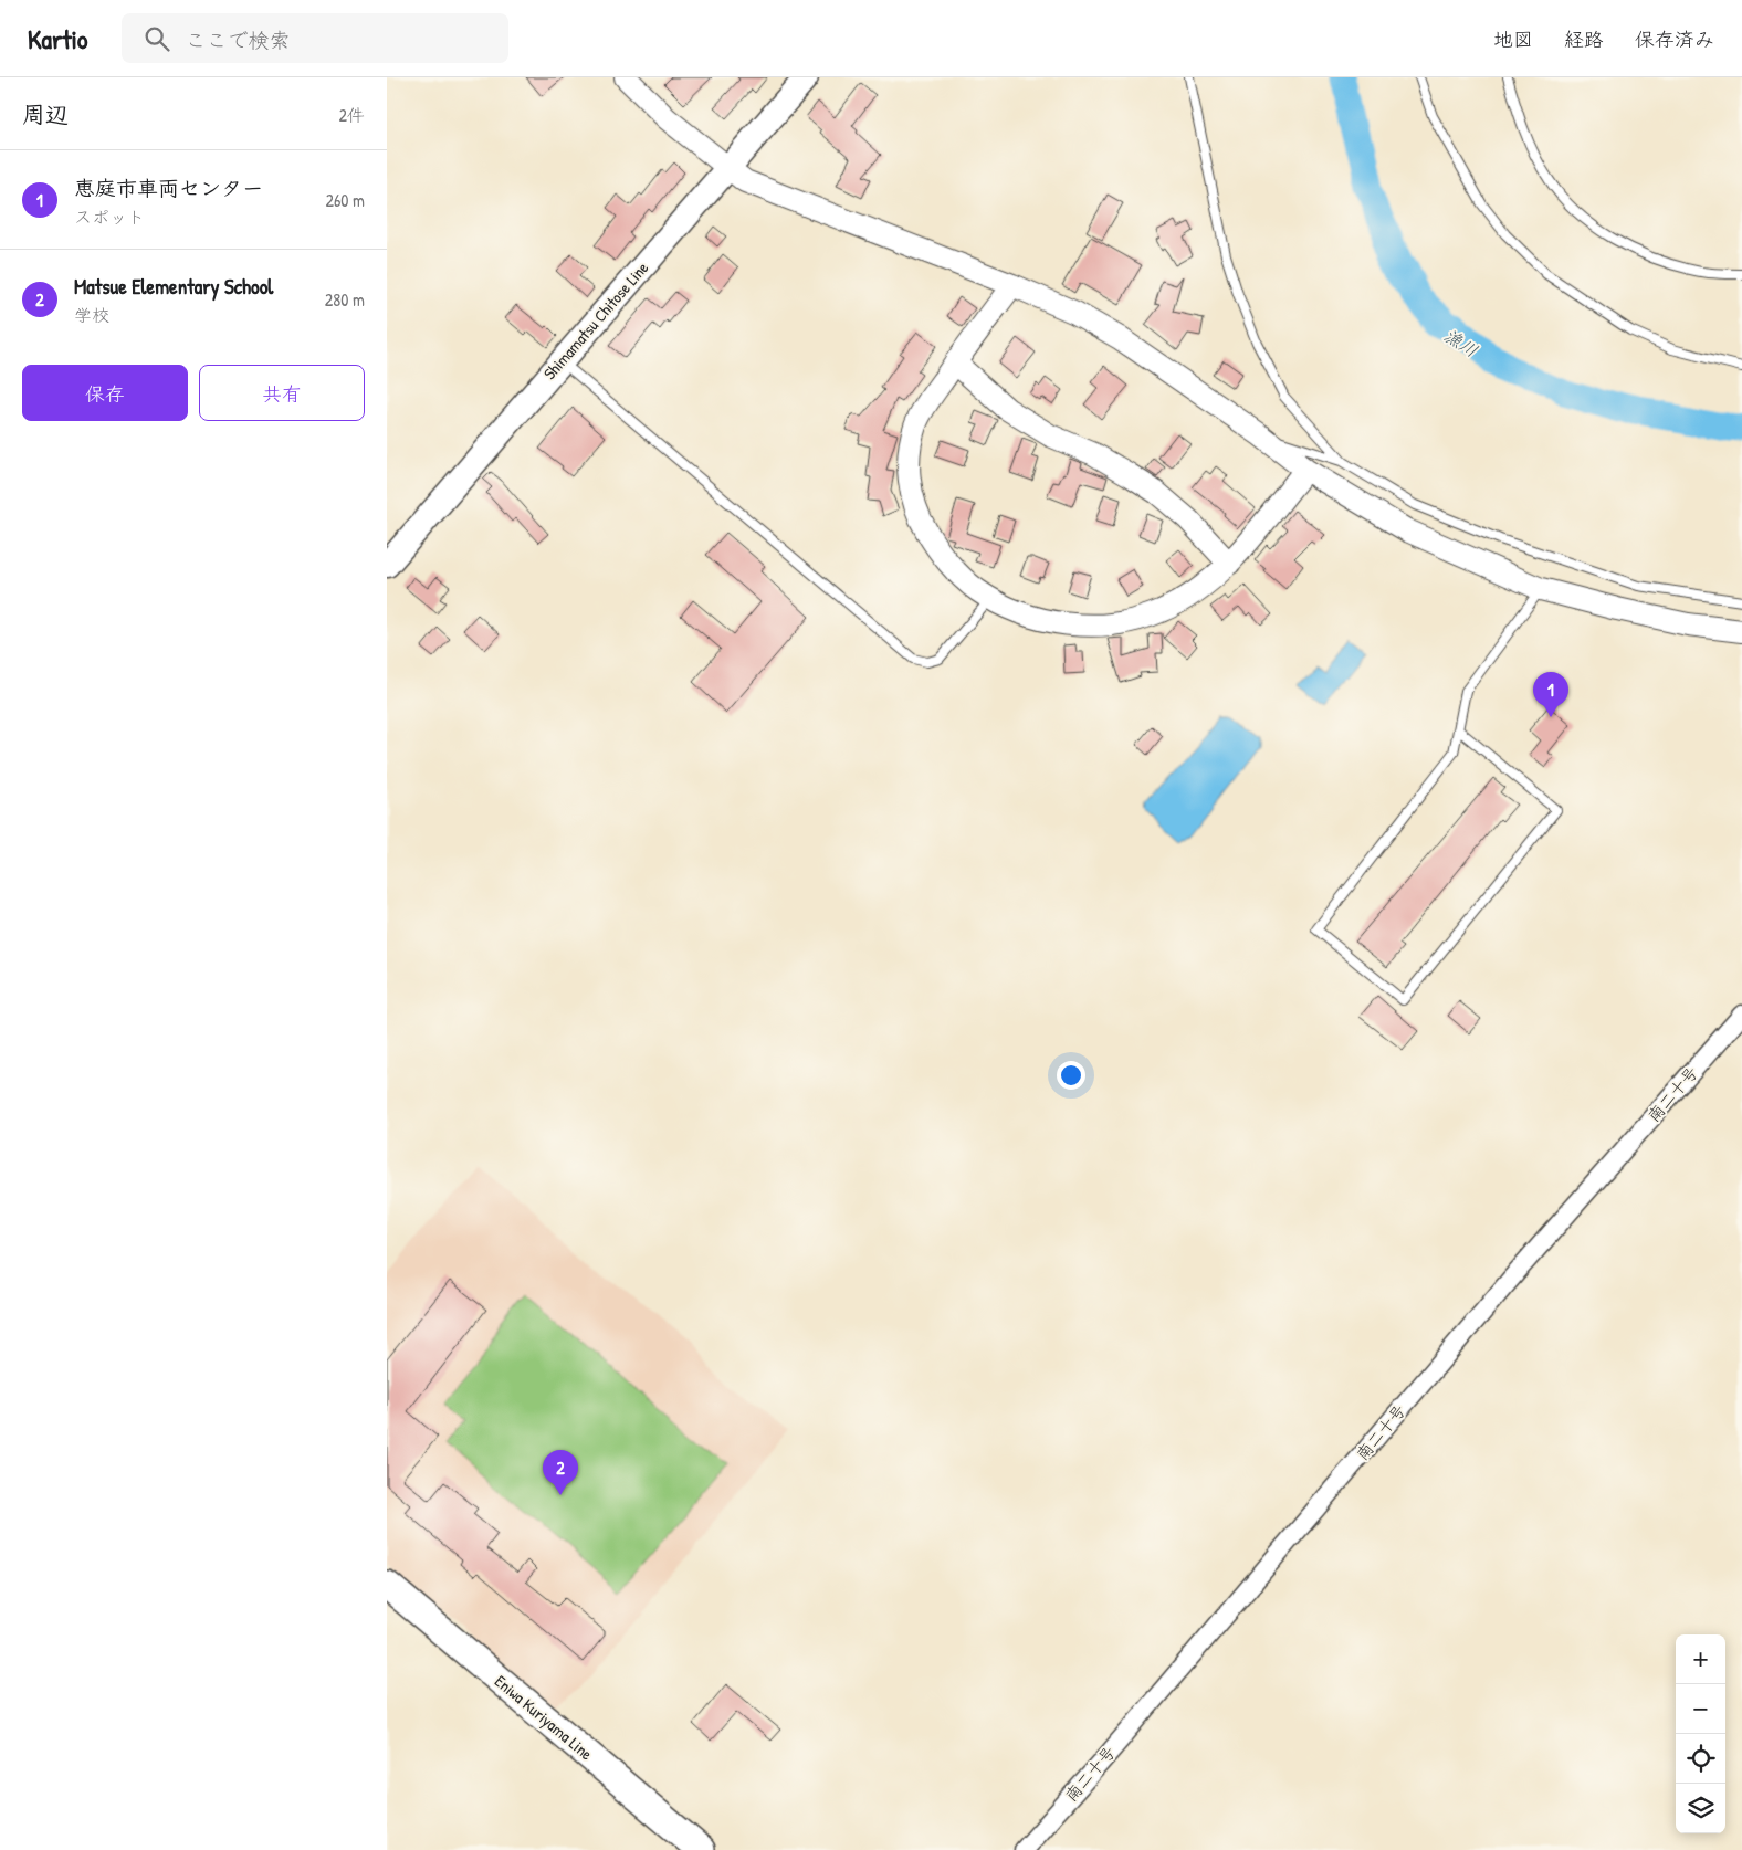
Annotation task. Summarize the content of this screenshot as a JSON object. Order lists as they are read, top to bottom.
{
  "streets": {
    "main road": ["Shimamatsu Chitose Line", "Eniwa Kuriyama Line"],
    "street": ["南二十号"]
  },
  "water": ["漁川"],
  "page": {
    "header": "Kartio",
    "search": "ここで検索",
    "nav": ["地図", "経路", "保存済み"],
    "heading": ["周辺", "2件"],
    "list": [
      {
        "mark": "1",
        "name": "恵庭市車両センター",
        "note": "スポット",
        "value": "260 m"
      },
      {
        "mark": "2",
        "name": "Matsue Elementary School",
        "note": "学校",
        "value": "280 m"
      }
    ],
    "buttons": ["保存", "共有"],
    "pins": ["1", "2"],
    "map_buttons": ["+", "−"]
  }
}
